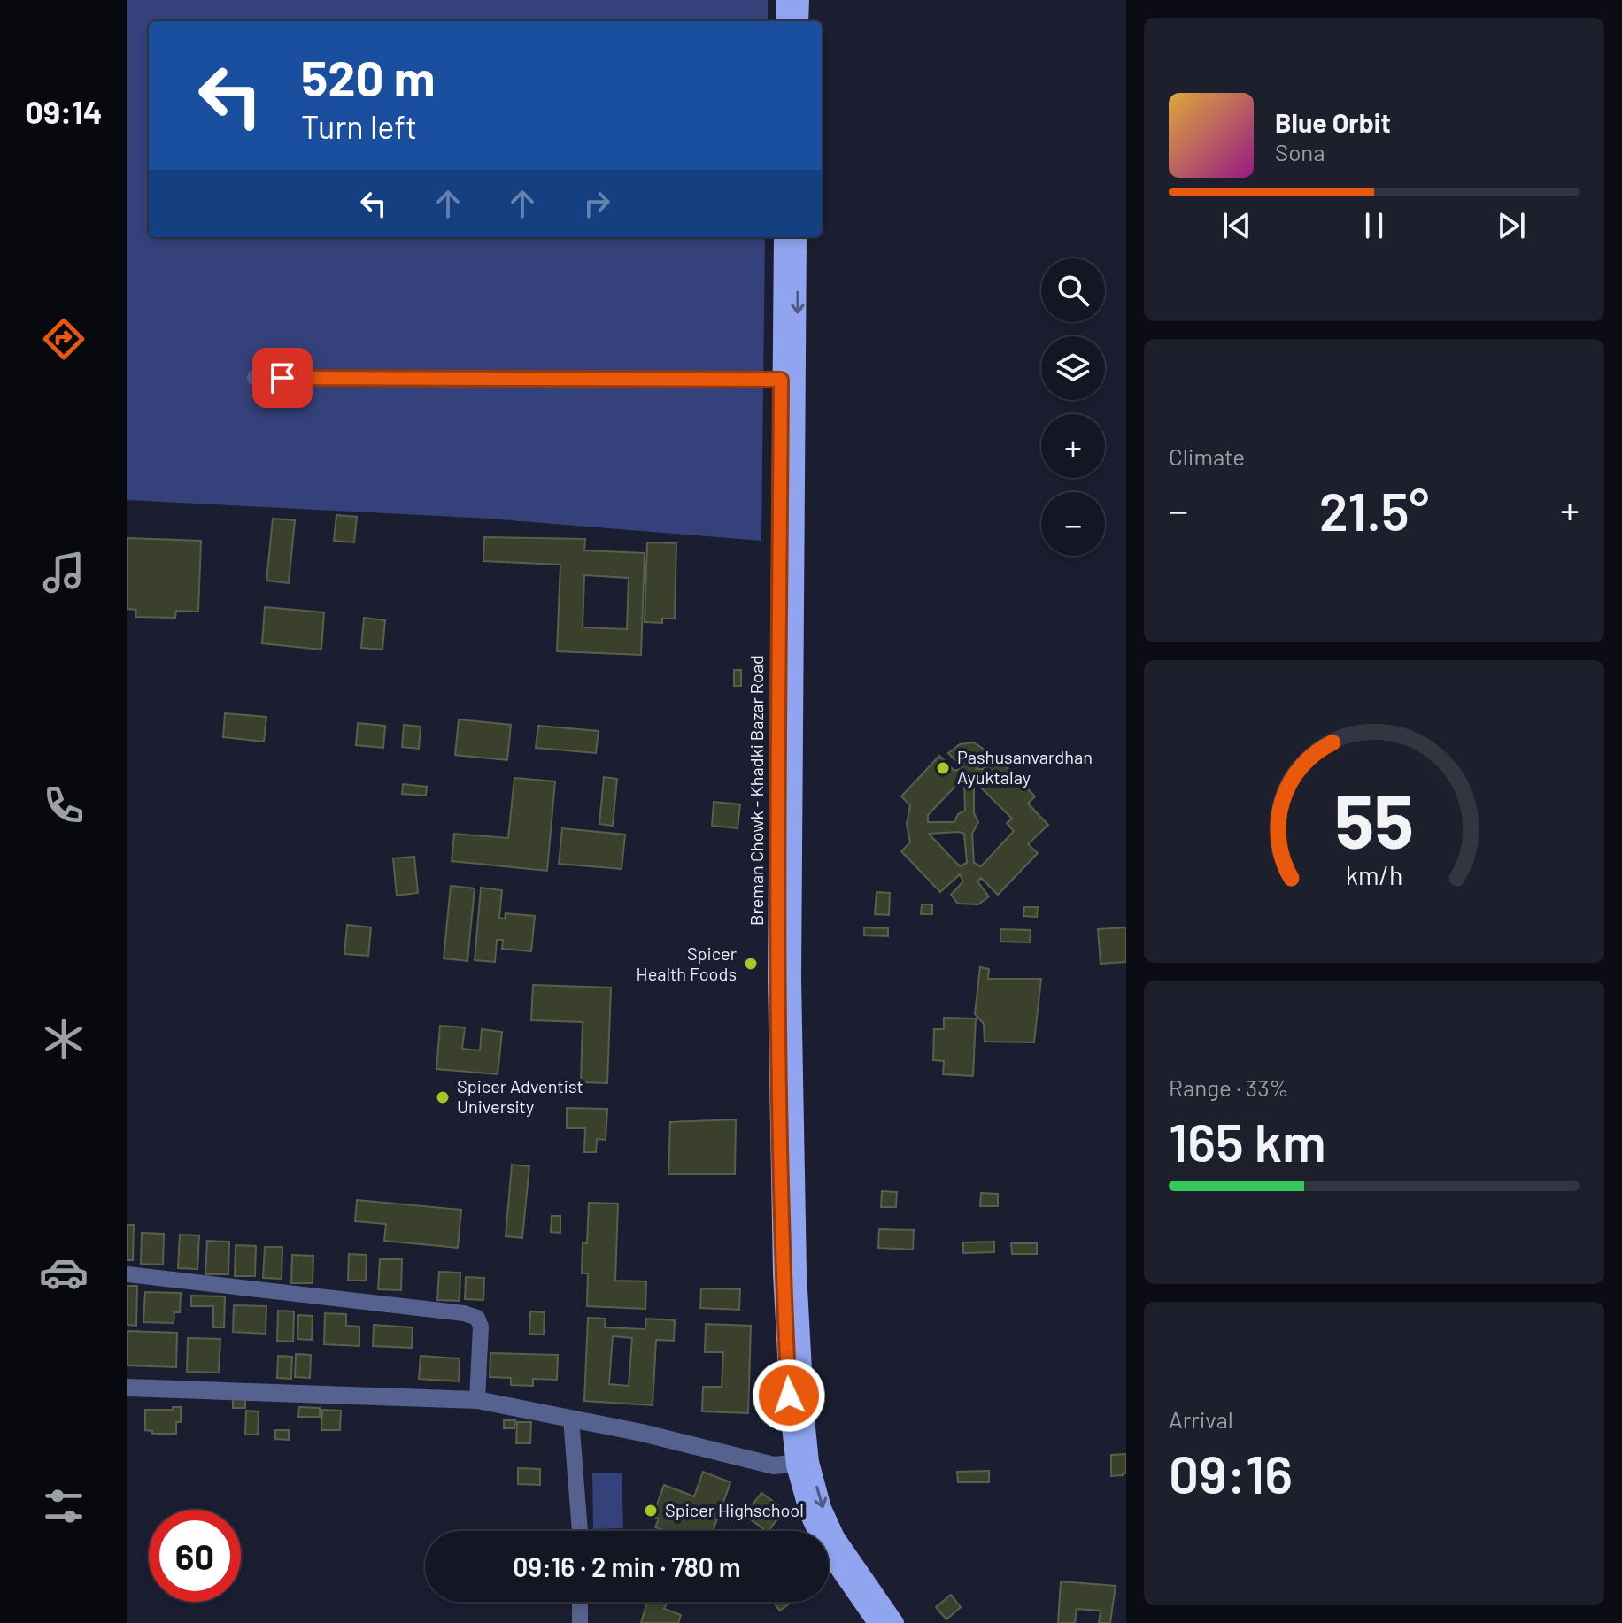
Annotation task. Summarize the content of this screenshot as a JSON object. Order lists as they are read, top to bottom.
{
  "streets": {
    "main road": ["Breman Chowk - Khadki Bazar Road"]
  },
  "places": [
    "Pashusanvardhan Ayuktalay",
    "Spicer Health Foods",
    "Spicer Adventist University",
    "Spicer Highschool"
  ],
  "page": {
    "tabs": "09:14",
    "turn": ["520 m", "Turn left"],
    "song": ["Blue Orbit", "Sona"],
    "map_buttons": ["+", "−"],
    "tile": [
      "Climate",
      ["Range · 33%", "165 km"],
      ["Arrival", "09:16"]
    ],
    "heat": ["−", "21.5°", "+"],
    "limit": "60",
    "trip": "09:16 · 2 min · 780 m",
    "gauge": ["55", "km/h"]
  }
}
